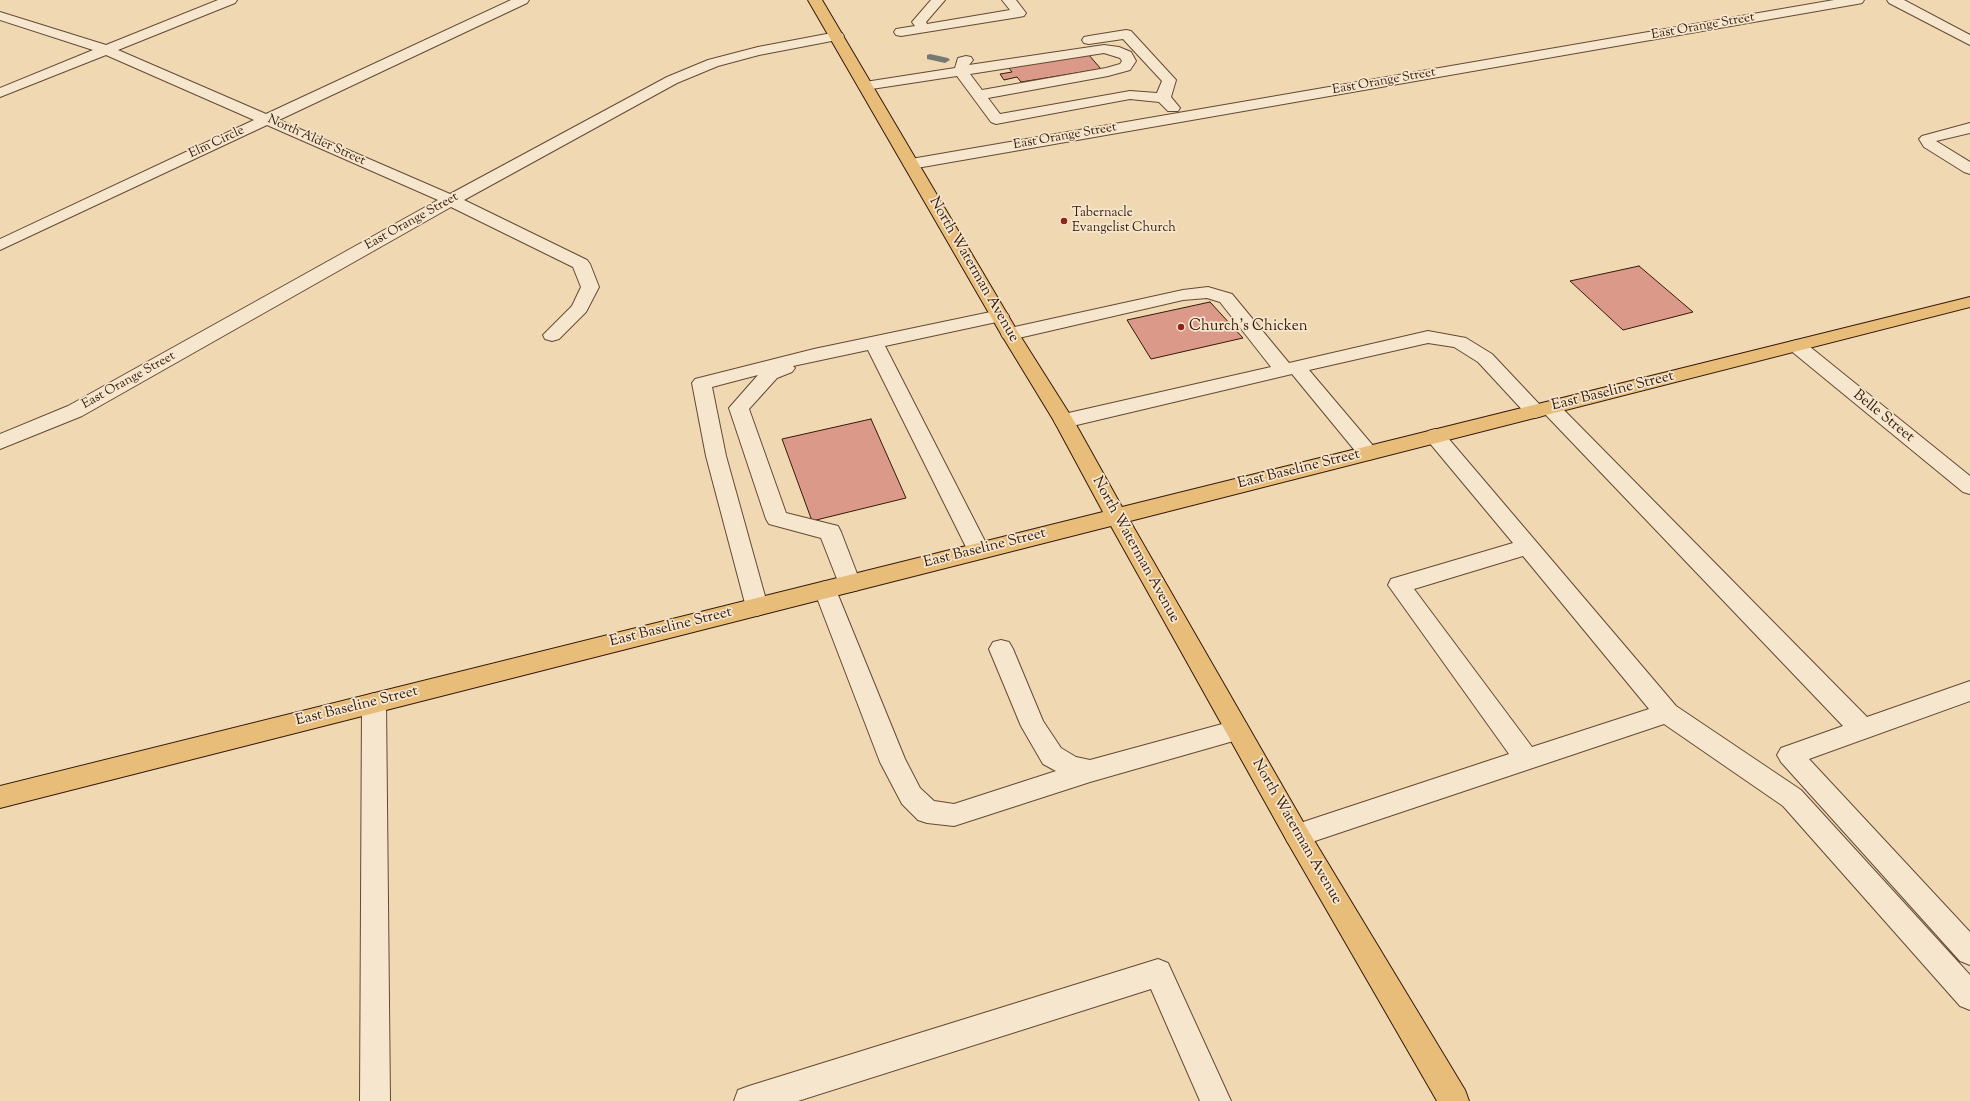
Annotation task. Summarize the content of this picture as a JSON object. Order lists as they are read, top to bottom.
{
  "streets": {
    "main road": ["North Waterman Avenue", "East Baseline Street"],
    "street": [
      "East Orange Street",
      "North Alder Street",
      "Elm Circle",
      "Belle Street"
    ]
  },
  "crossings": [
    ["East Orange Street", "North Alder Street"],
    ["East Orange Street", "North Waterman Avenue"],
    ["North Alder Street", "Elm Circle"],
    ["North Waterman Avenue", "East Baseline Street"],
    ["East Baseline Street", "Belle Street"]
  ],
  "places": ["Tabernacle Evangelist Church", "Church's Chicken"]
}
